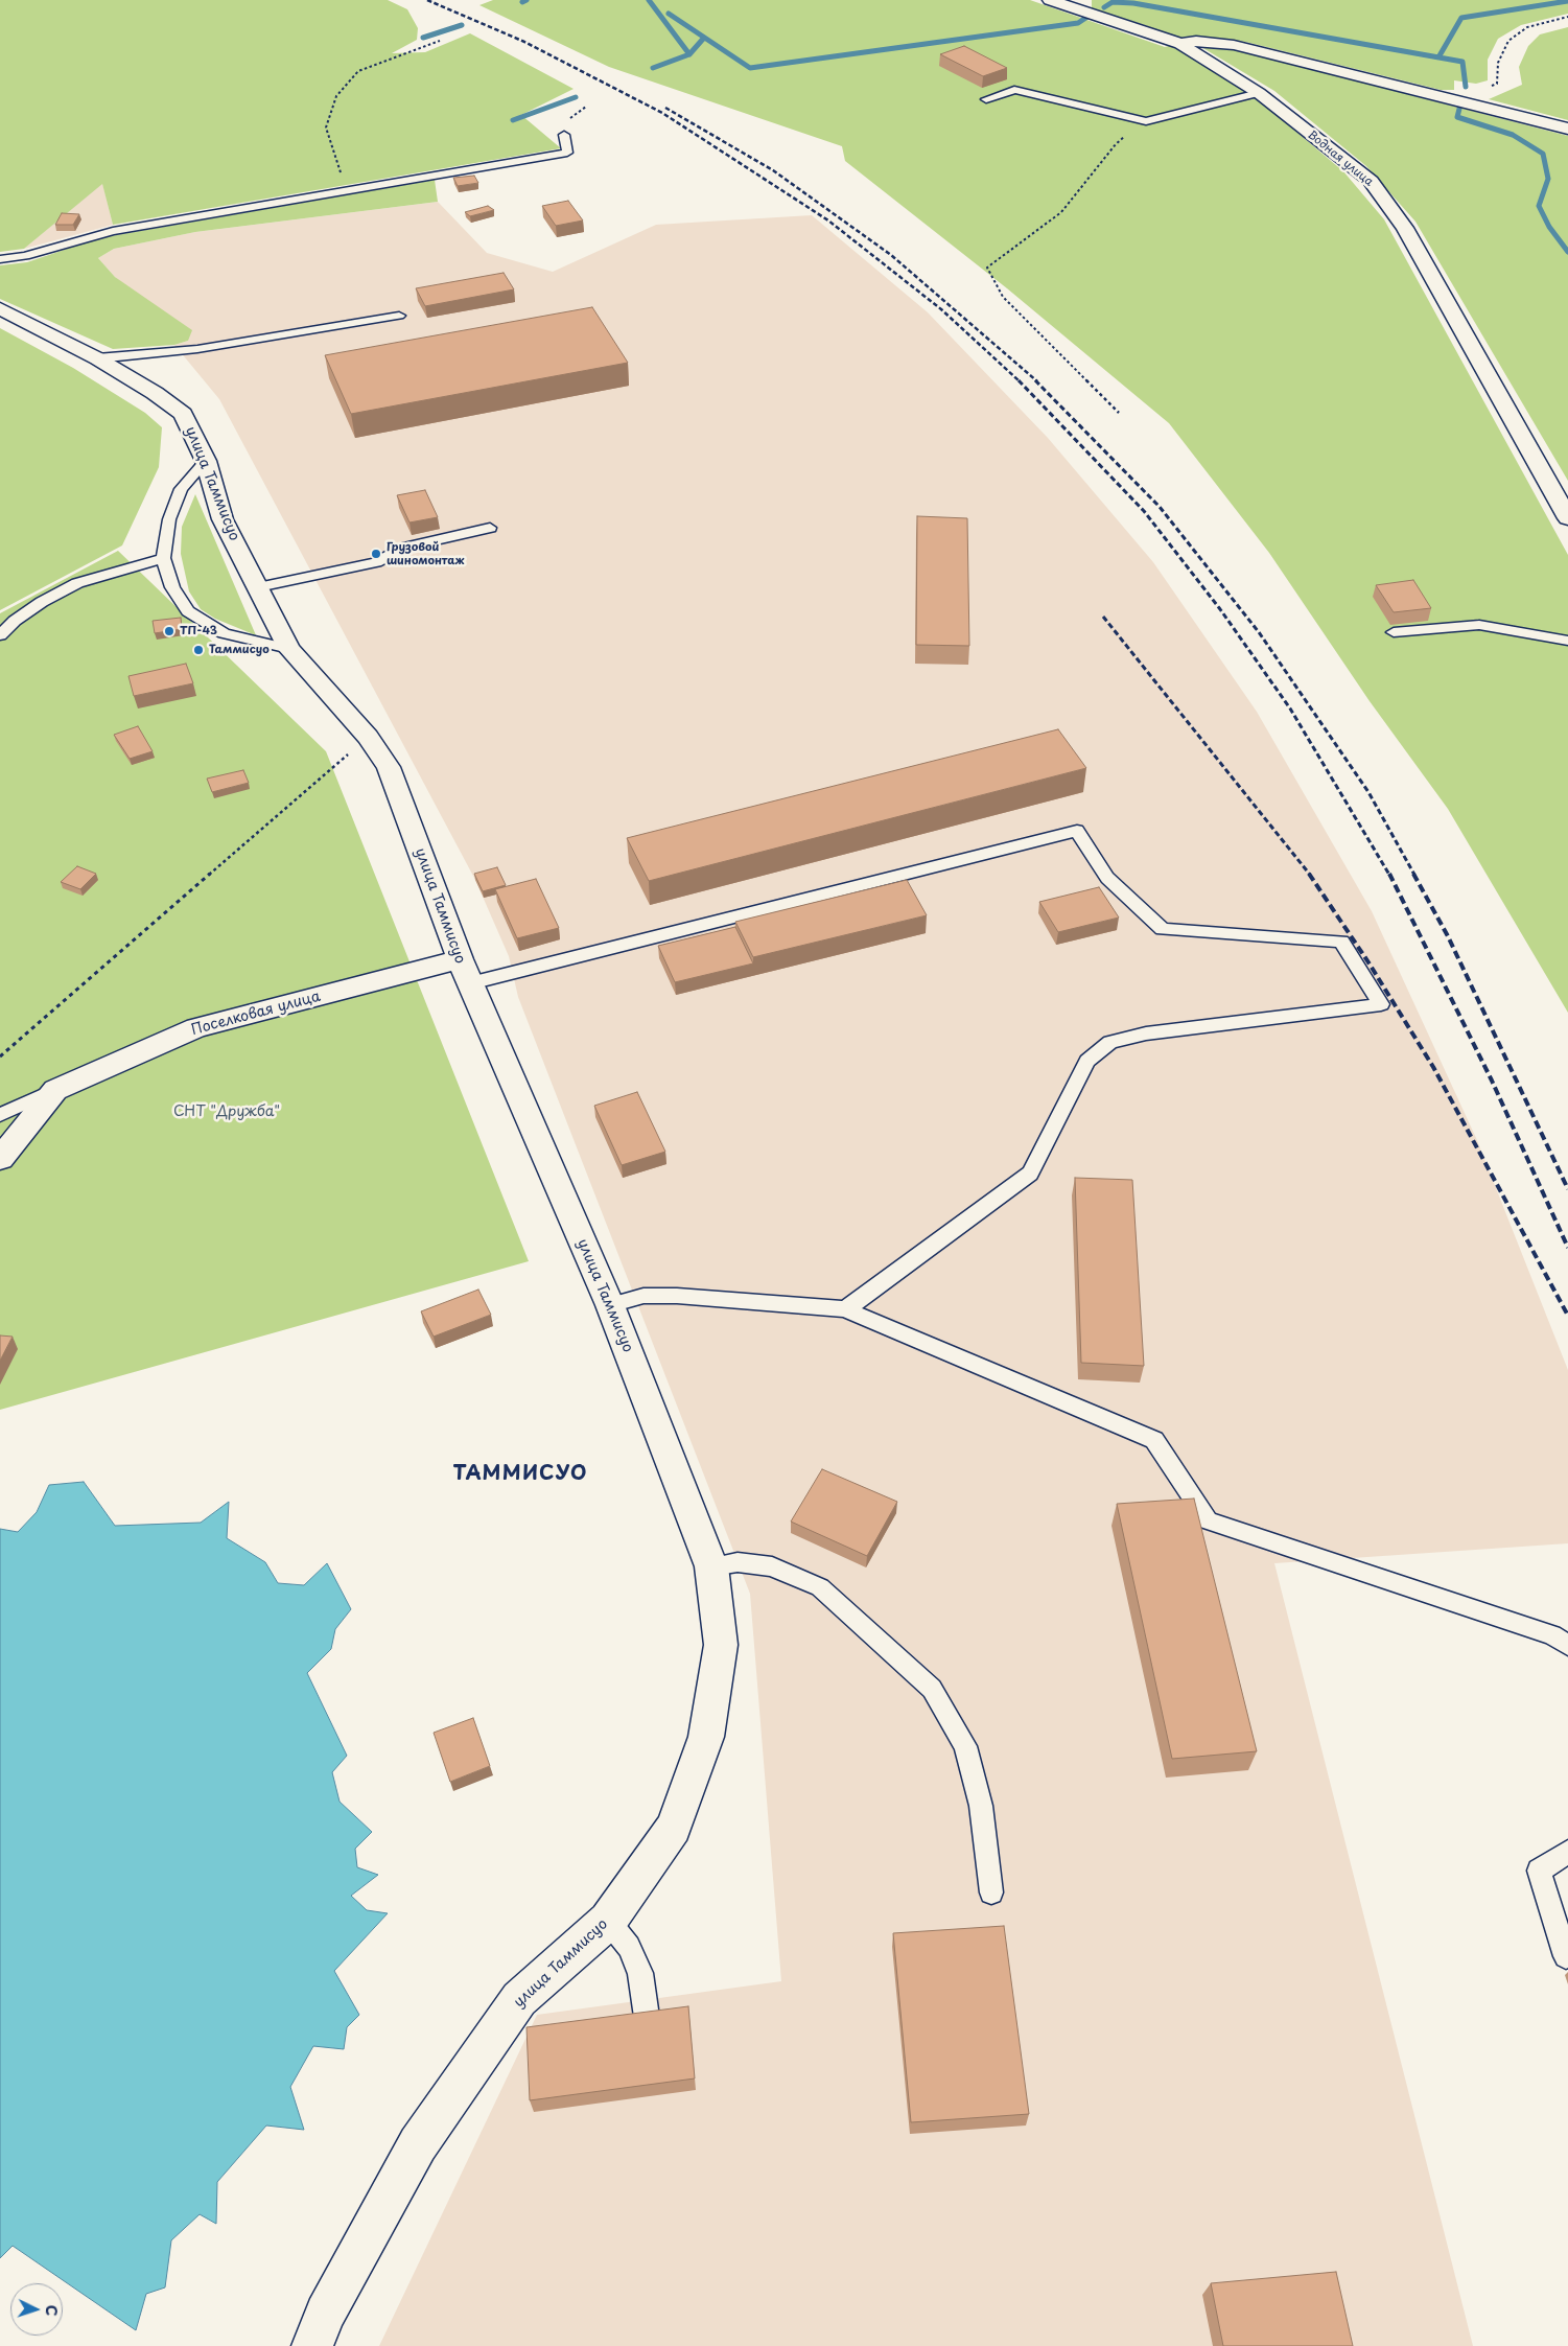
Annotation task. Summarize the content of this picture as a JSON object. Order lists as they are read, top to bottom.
{
  "streets": {
    "street": ["Водная улица", "улица Таммисуо", "Поселковая улица"]
  },
  "crossings": [
    ["улица Таммисуо", "Поселковая улица"]
  ],
  "districts": ["ТАММИСУО"],
  "parks": ["СНТ \"Дружба\""],
  "places": ["Грузовой шиномонтаж", "ТП-43", "Таммисуо"],
  "north": "right"
}
